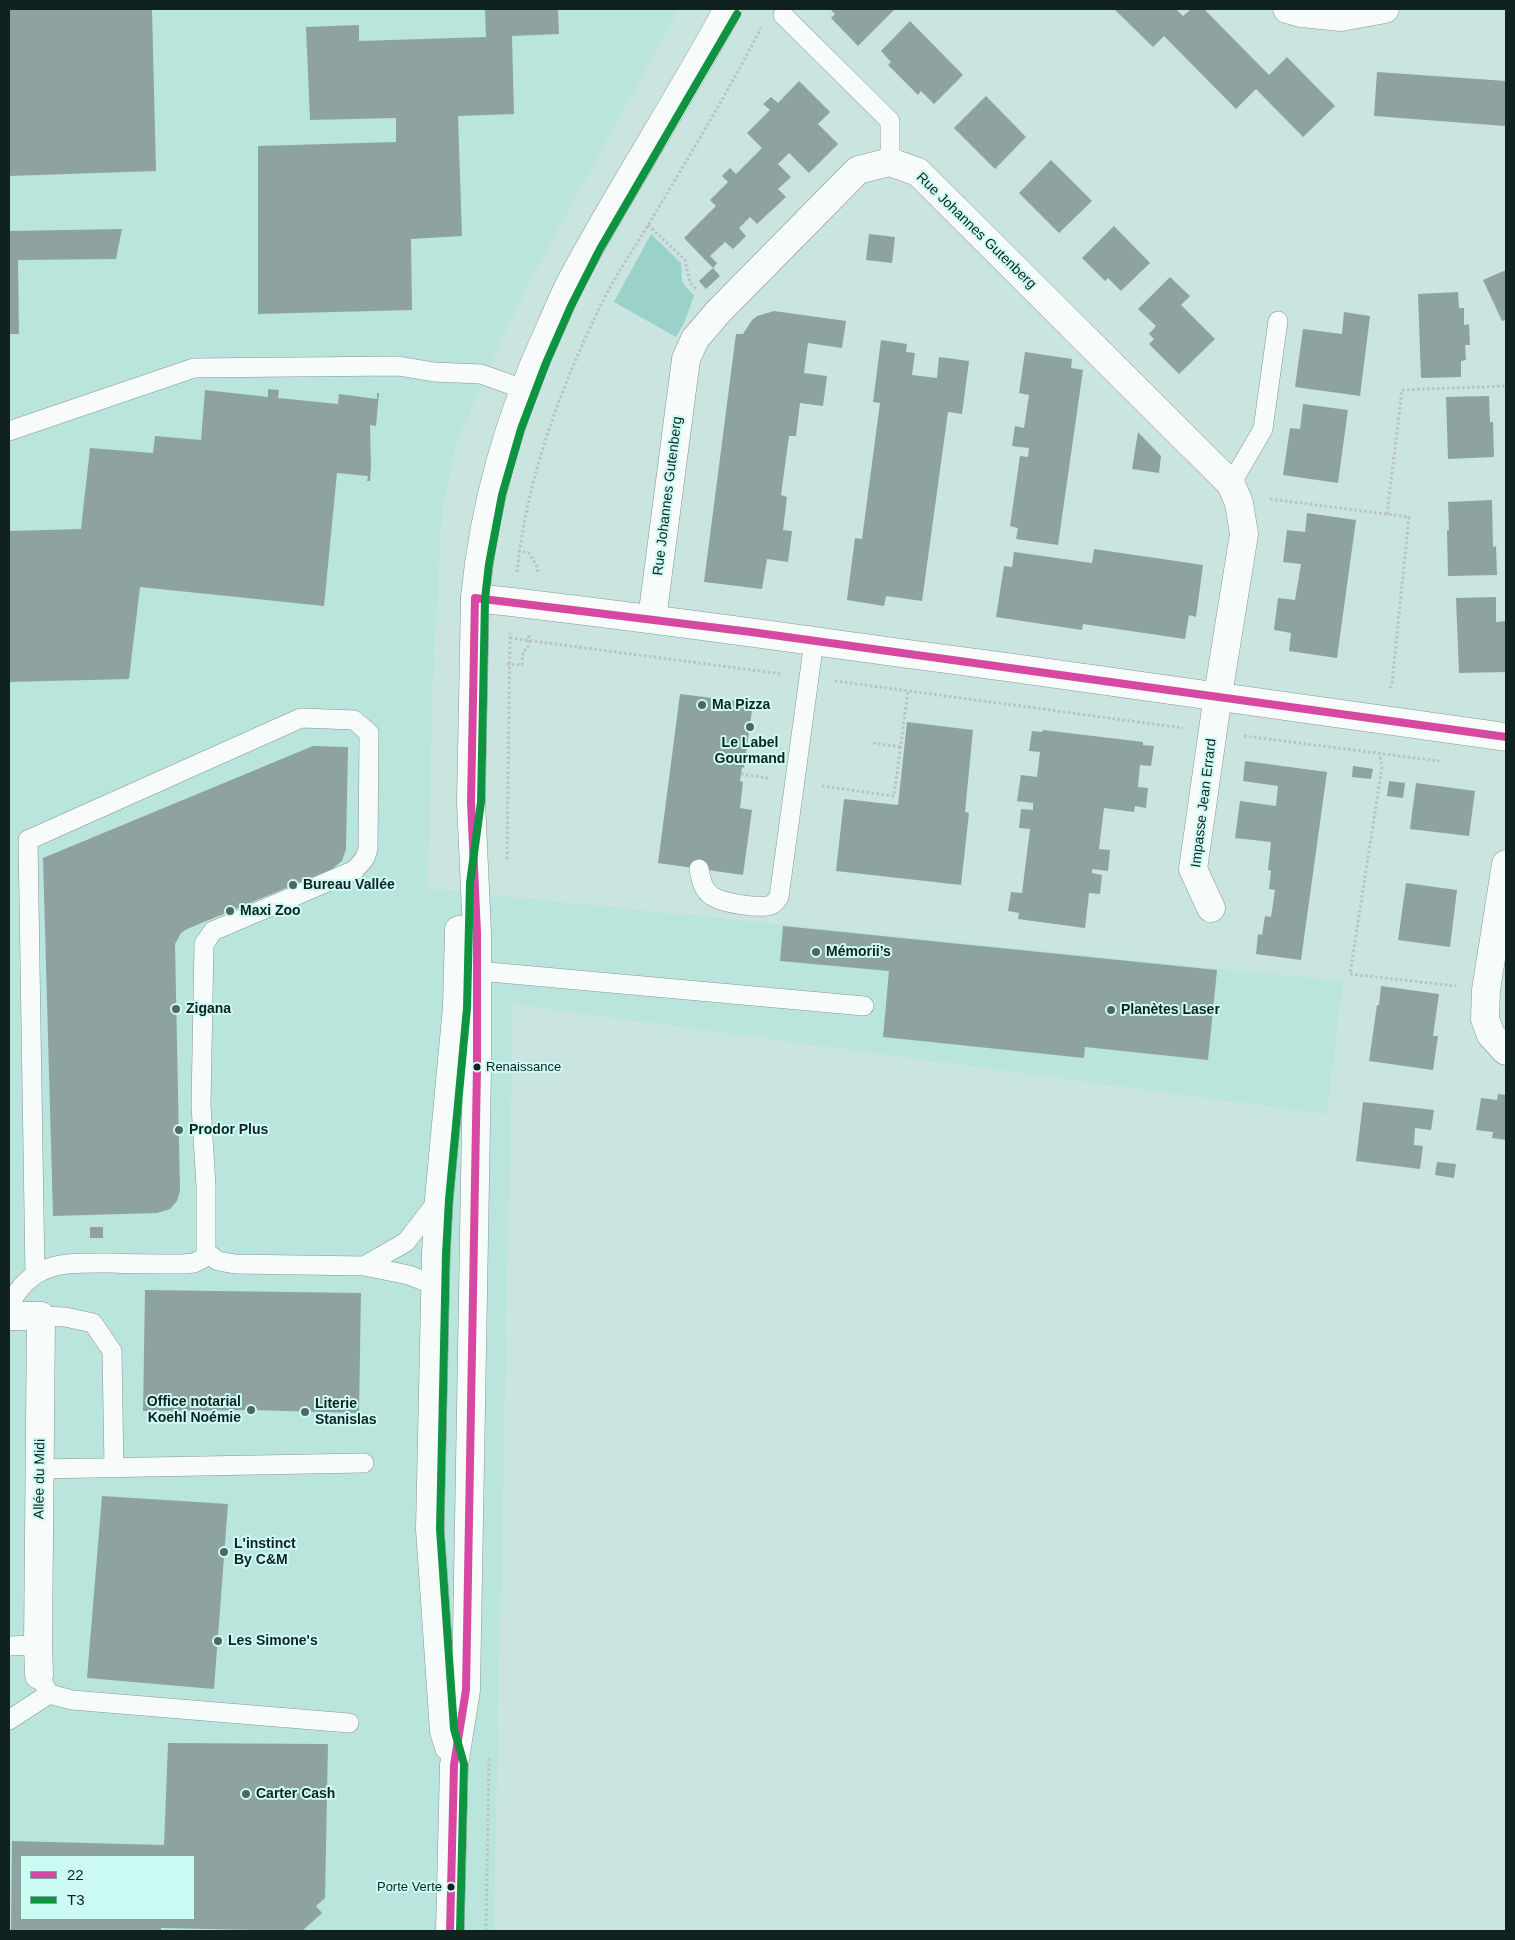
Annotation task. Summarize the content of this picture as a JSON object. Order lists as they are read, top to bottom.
{
  "streets": {
    "street": ["Rue Johannes Gutenberg", "Impasse Jean Errard", "Allée du Midi"]
  },
  "places": [
    "Ma Pizza",
    "Le Label Gourmand",
    "Bureau Vallée",
    "Maxi Zoo",
    "Mémorii’s",
    "Zigana",
    "Planètes Laser",
    "Renaissance",
    "Prodor Plus",
    "Office notarial Koehl Noémie",
    "Literie Stanislas",
    "L'instinct By C&M",
    "Les Simone's",
    "Carter Cash",
    "Porte Verte"
  ],
  "lines": ["transit line T3", "transit line 22"],
  "legend": ["22", "T3"]
}
